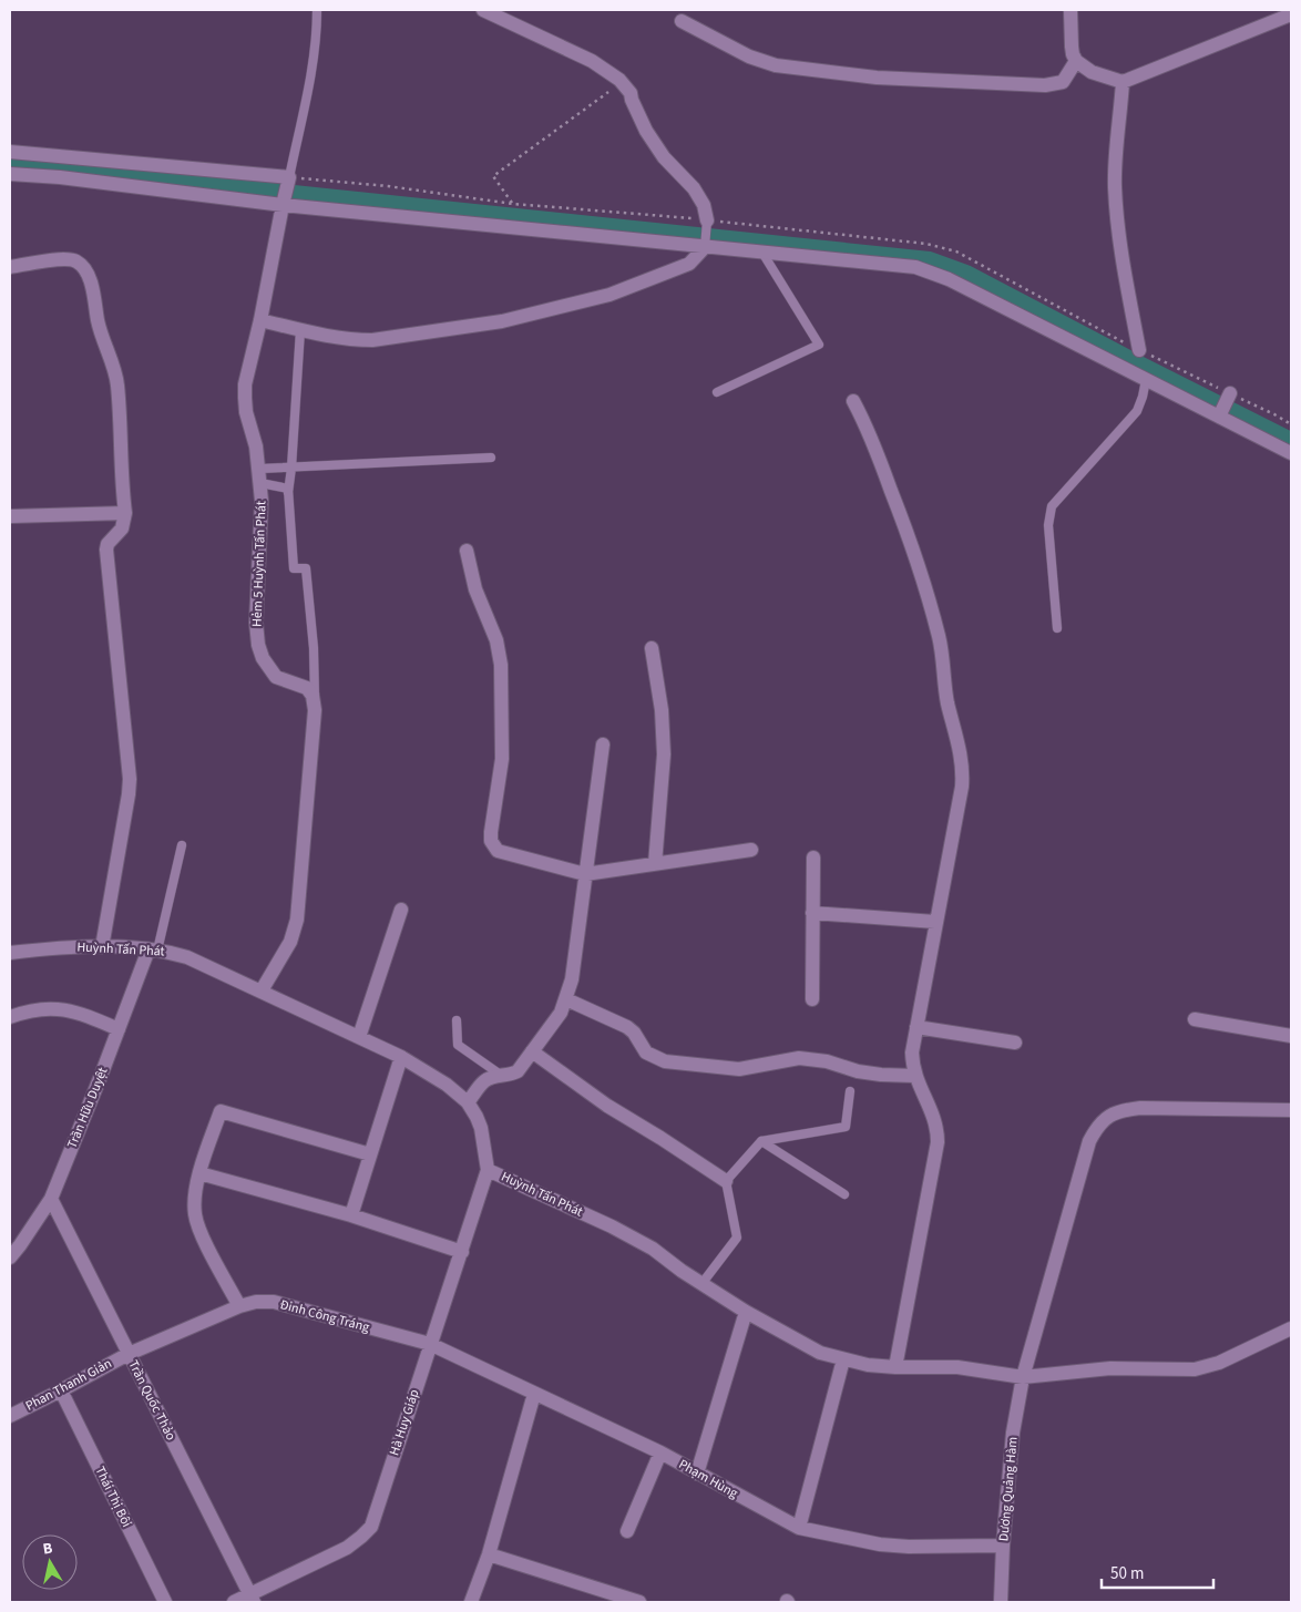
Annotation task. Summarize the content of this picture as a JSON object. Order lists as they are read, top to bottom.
{
  "streets": {
    "street": [
      "Hẻm 5 Huỳnh Tấn Phát",
      "Huỳnh Tấn Phát",
      "Trần Hữu Duyệt",
      "Đinh Công Tráng",
      "Phan Thanh Giản",
      "Trần Quốc Thảo",
      "Hà Huy Giáp",
      "Phạm Hùng",
      "Dương Quảng Hàm",
      "Thái Thị Bôi"
    ]
  },
  "crossings": [
    ["Huỳnh Tấn Phát", "Trần Hữu Duyệt"],
    ["Huỳnh Tấn Phát", "Hà Huy Giáp"],
    ["Huỳnh Tấn Phát", "Dương Quảng Hàm"],
    ["Trần Hữu Duyệt", "Trần Quốc Thảo"],
    ["Đinh Công Tráng", "Phan Thanh Giản"],
    ["Đinh Công Tráng", "Trần Quốc Thảo"],
    ["Đinh Công Tráng", "Hà Huy Giáp"],
    ["Đinh Công Tráng", "Phạm Hùng"],
    ["Phan Thanh Giản", "Trần Quốc Thảo"],
    ["Phan Thanh Giản", "Thái Thị Bôi"],
    ["Trần Quốc Thảo", "Hà Huy Giáp"],
    ["Hà Huy Giáp", "Phạm Hùng"],
    ["Phạm Hùng", "Dương Quảng Hàm"]
  ],
  "scale_bar": "50 m",
  "north": "top"
}
